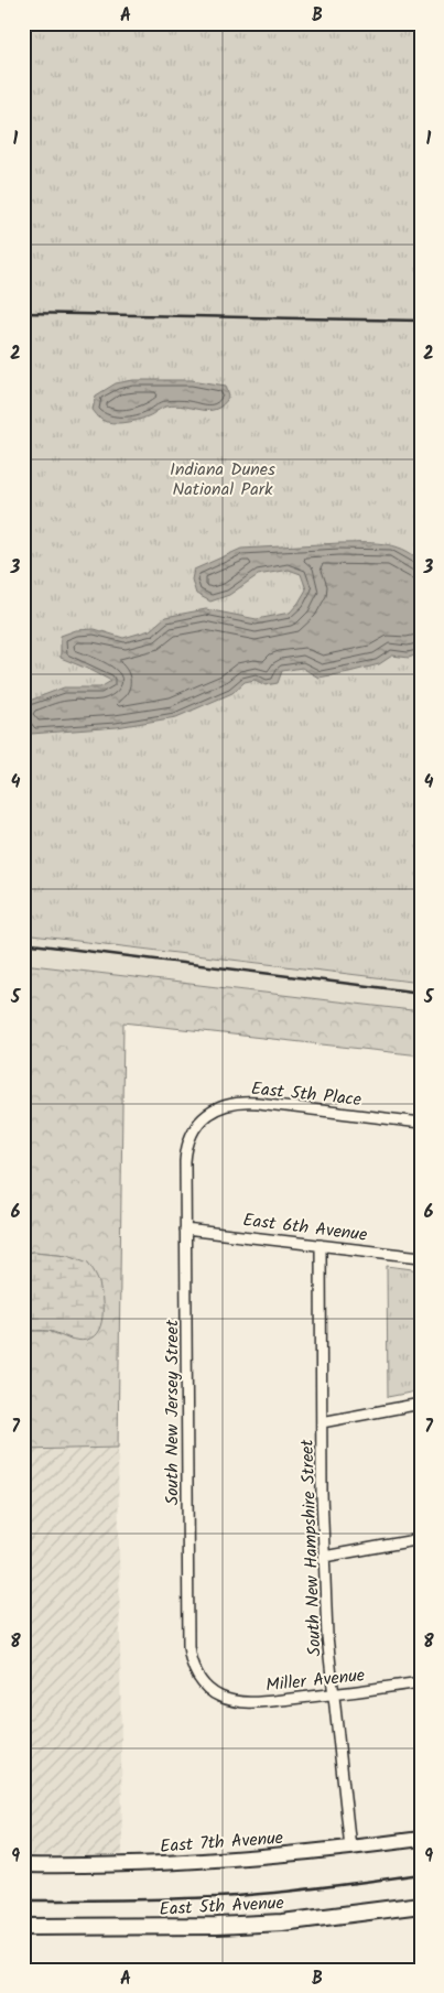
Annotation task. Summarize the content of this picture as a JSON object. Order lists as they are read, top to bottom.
{
  "streets": {
    "main road": ["East 5th Avenue"],
    "street": [
      "East 5th Place",
      "East 6th Avenue",
      "South New Jersey Street",
      "South New Hampshire Street",
      "Miller Avenue",
      "East 7th Avenue"
    ]
  },
  "crossings": [
    ["East 5th Place", "South New Jersey Street"],
    ["East 6th Avenue", "South New Jersey Street"],
    ["East 6th Avenue", "South New Hampshire Street"],
    ["South New Jersey Street", "Miller Avenue"],
    ["South New Hampshire Street", "Miller Avenue"],
    ["South New Hampshire Street", "East 7th Avenue"]
  ],
  "parks": ["Indiana Dunes National Park"],
  "grid": {
    "columns": ["A", "B"],
    "rows": [
      "1",
      "2",
      "3",
      "4",
      "5",
      "6",
      "7",
      "8",
      "9"
    ]
  }
}
